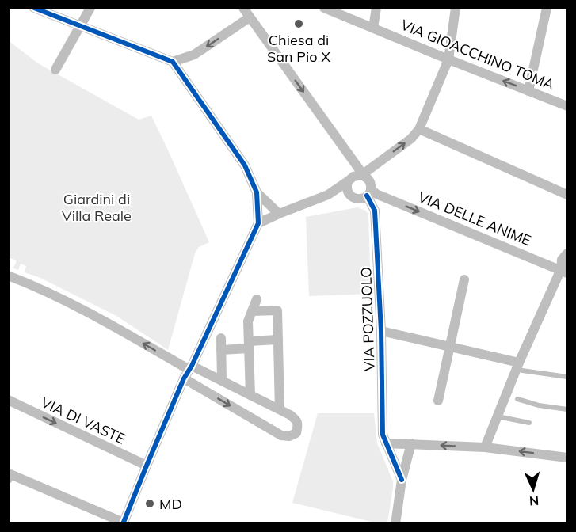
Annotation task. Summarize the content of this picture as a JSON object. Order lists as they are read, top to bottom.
{
  "streets": {
    "street": [
      "VIA GIOACCHINO TOMA",
      "VIA DELLE ANIME",
      "VIA POZZUOLO",
      "VIA DI VASTE"
    ]
  },
  "crossings": [
    ["VIA DELLE ANIME", "VIA POZZUOLO"]
  ],
  "parks": ["Giardini di Villa Reale"],
  "places": ["Chiesa di San Pio X", "MD"],
  "north": "bottom"
}
